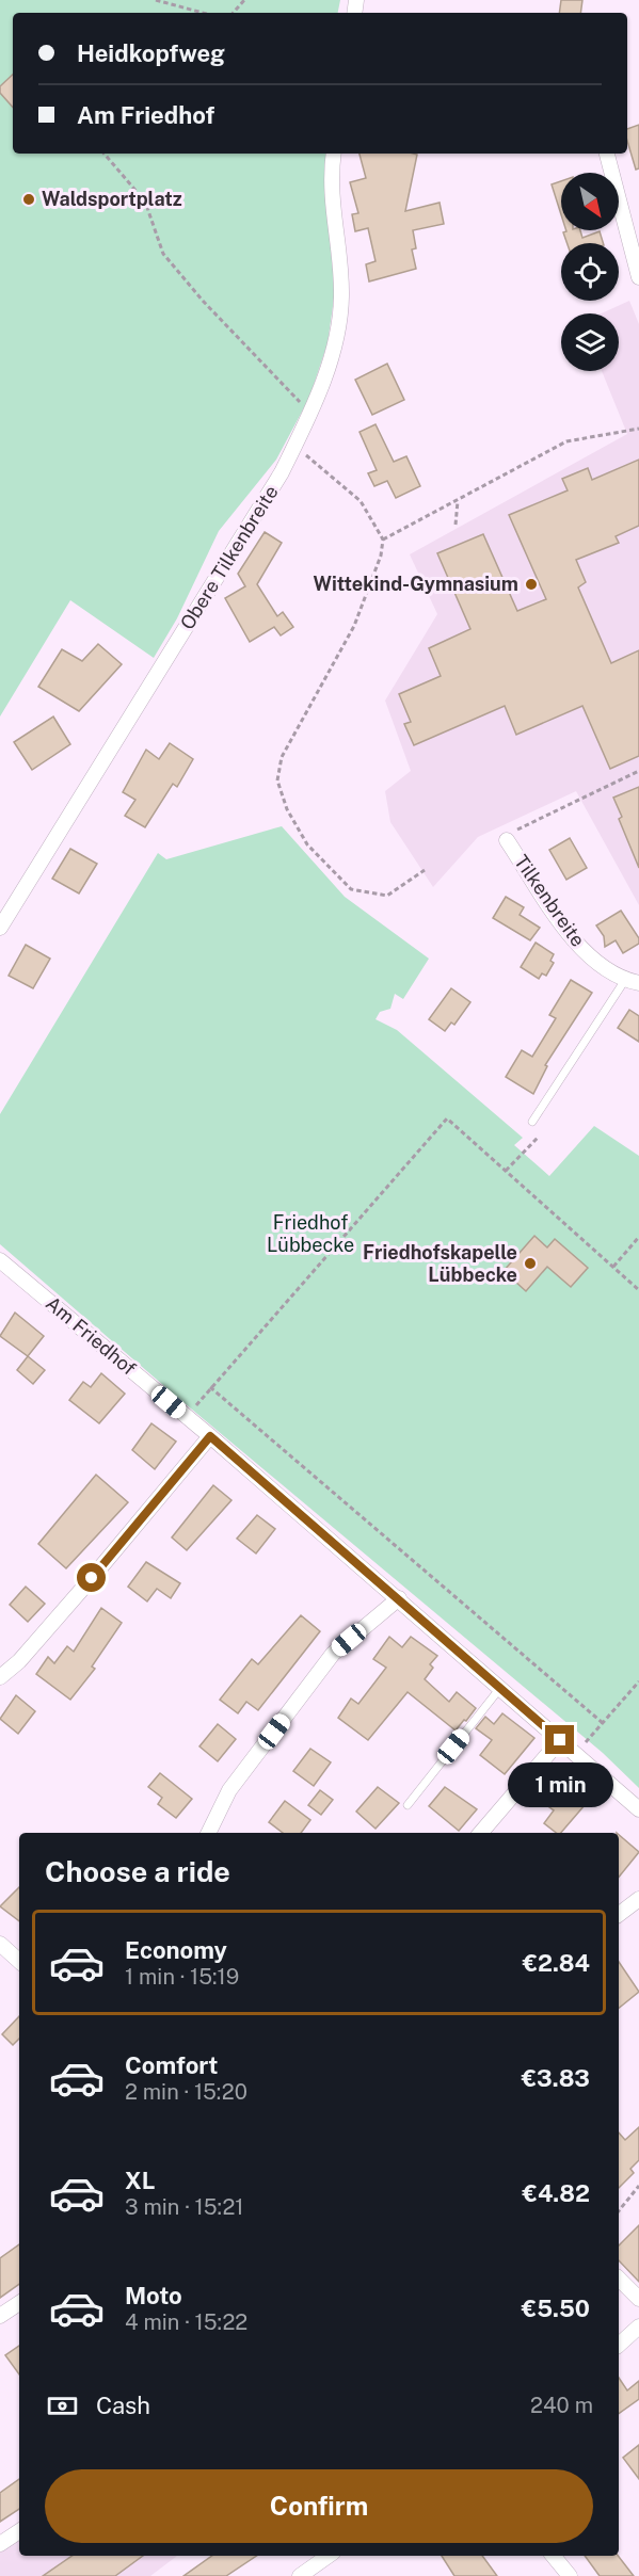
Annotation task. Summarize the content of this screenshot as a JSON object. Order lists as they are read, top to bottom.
{
  "streets": {
    "street": ["Obere Tilkenbreite", "Tilkenbreite", "Am Friedhof"]
  },
  "parks": ["Friedhof Lübbecke"],
  "places": ["Waldsportplatz", "Wittekind-Gymnasium", "Friedhofskapelle Lübbecke"],
  "north": "bottom right",
  "page": {
    "banner": ["Heidkopfweg", "Am Friedhof"],
    "bubble": "1 min",
    "heading": "Choose a ride",
    "list": [
      {
        "name": "Economy",
        "note": "1 min · 15:19",
        "value": "€2.84"
      },
      {
        "name": "Comfort",
        "note": "2 min · 15:20",
        "value": "€3.83"
      },
      {
        "name": "XL",
        "note": "3 min · 15:21",
        "value": "€4.82"
      },
      {
        "name": "Moto",
        "note": "4 min · 15:22",
        "value": "€5.50"
      }
    ],
    "pay": ["Cash", "240 m"],
    "buttons": "Confirm"
  }
}
